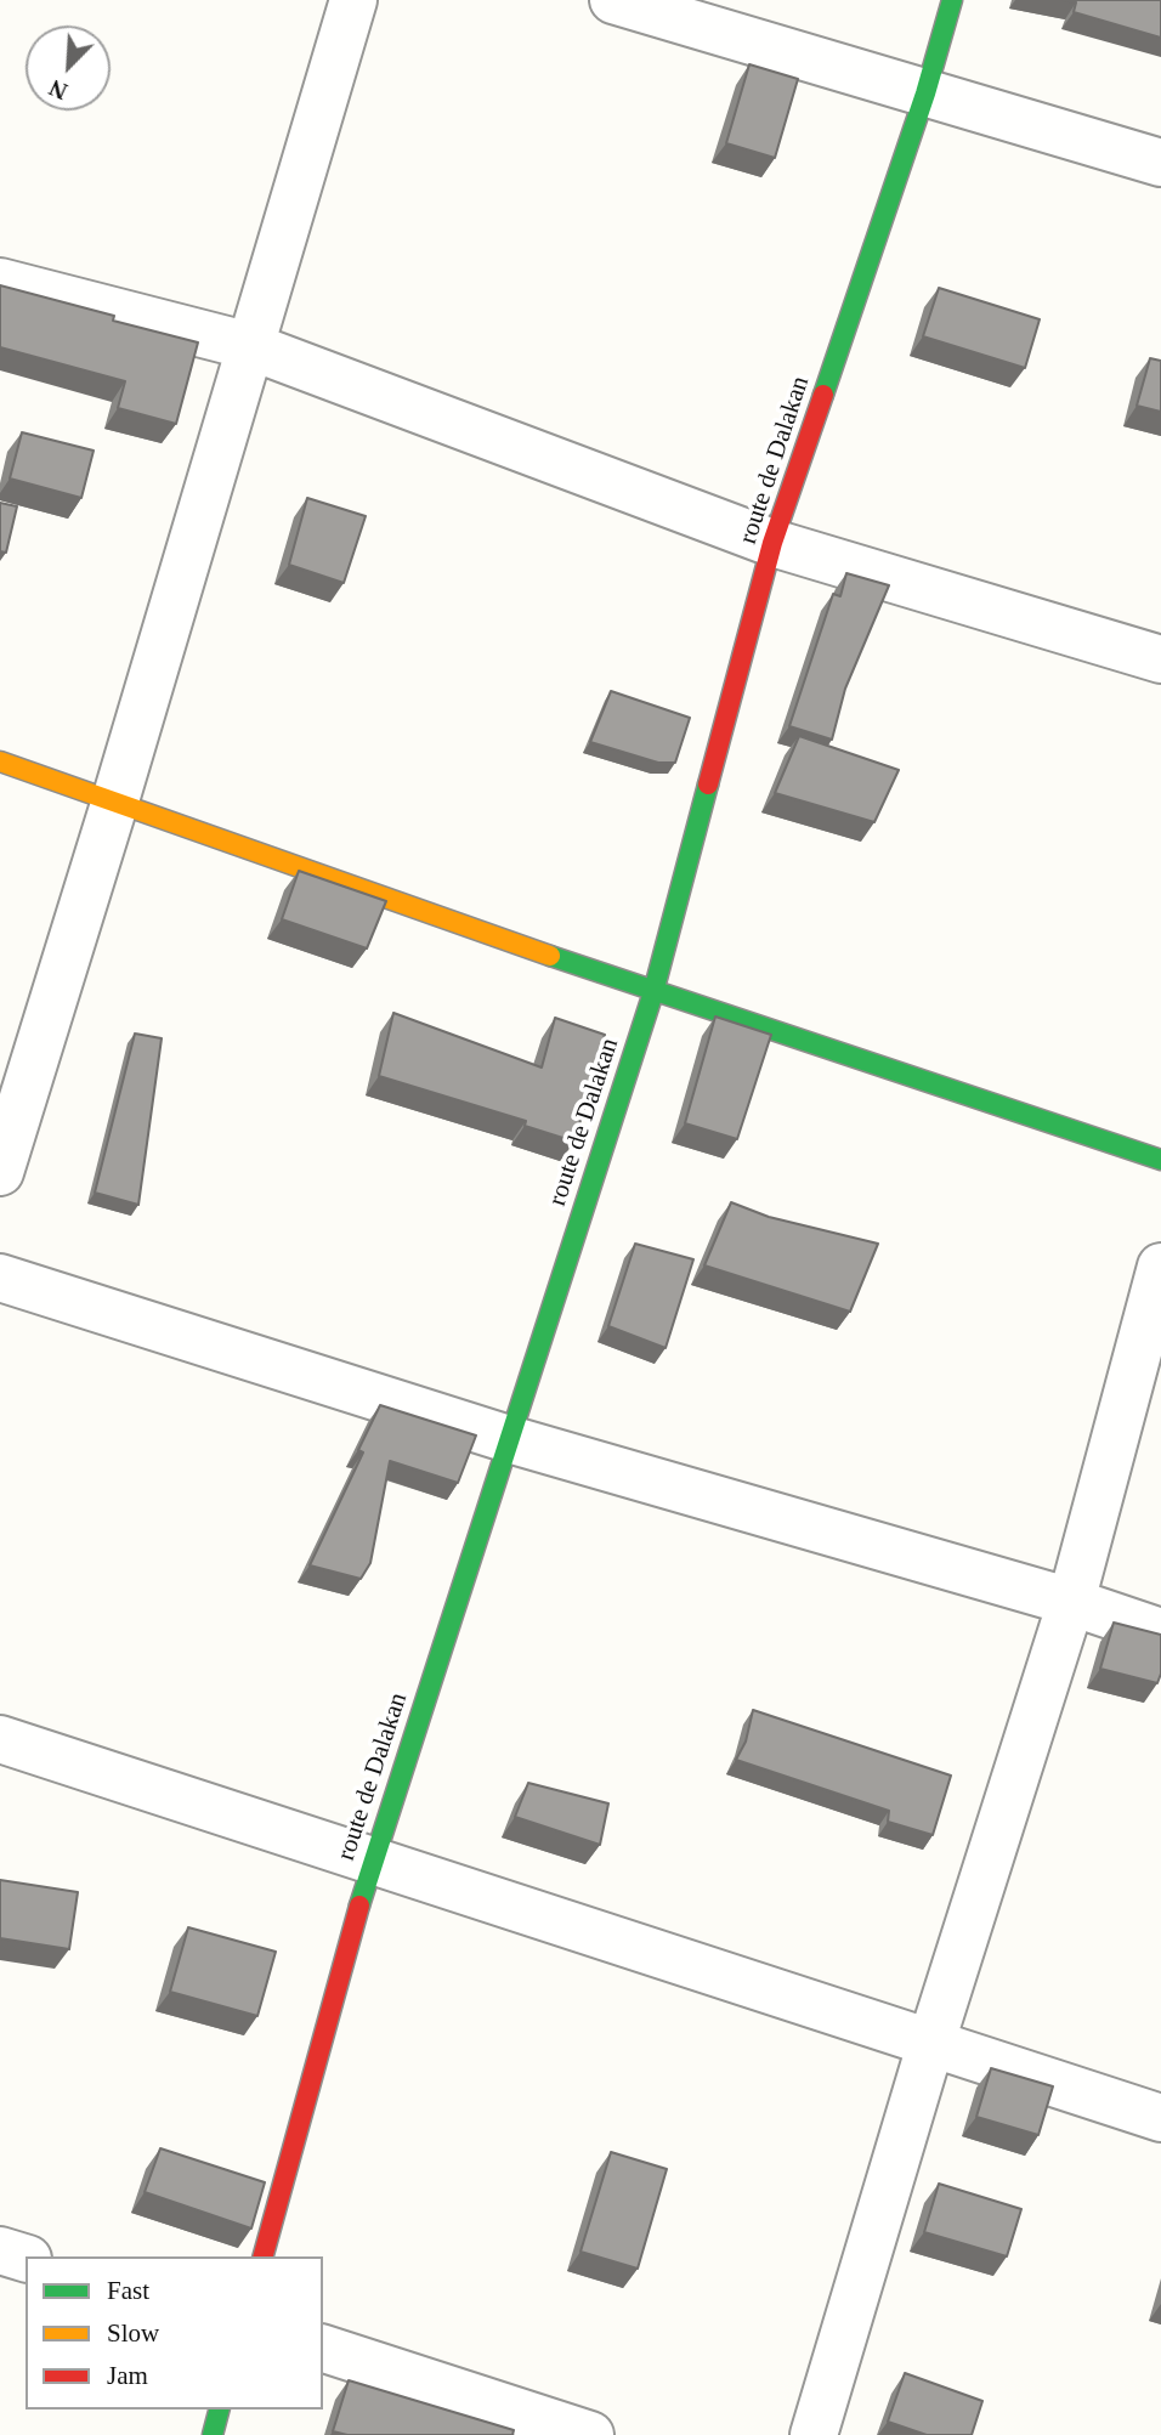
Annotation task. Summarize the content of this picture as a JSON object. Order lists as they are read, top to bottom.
{
  "streets": {
    "street": ["route de Dalakan"]
  },
  "legend": ["Fast", "Slow", "Jam"],
  "north": "bottom left"
}
